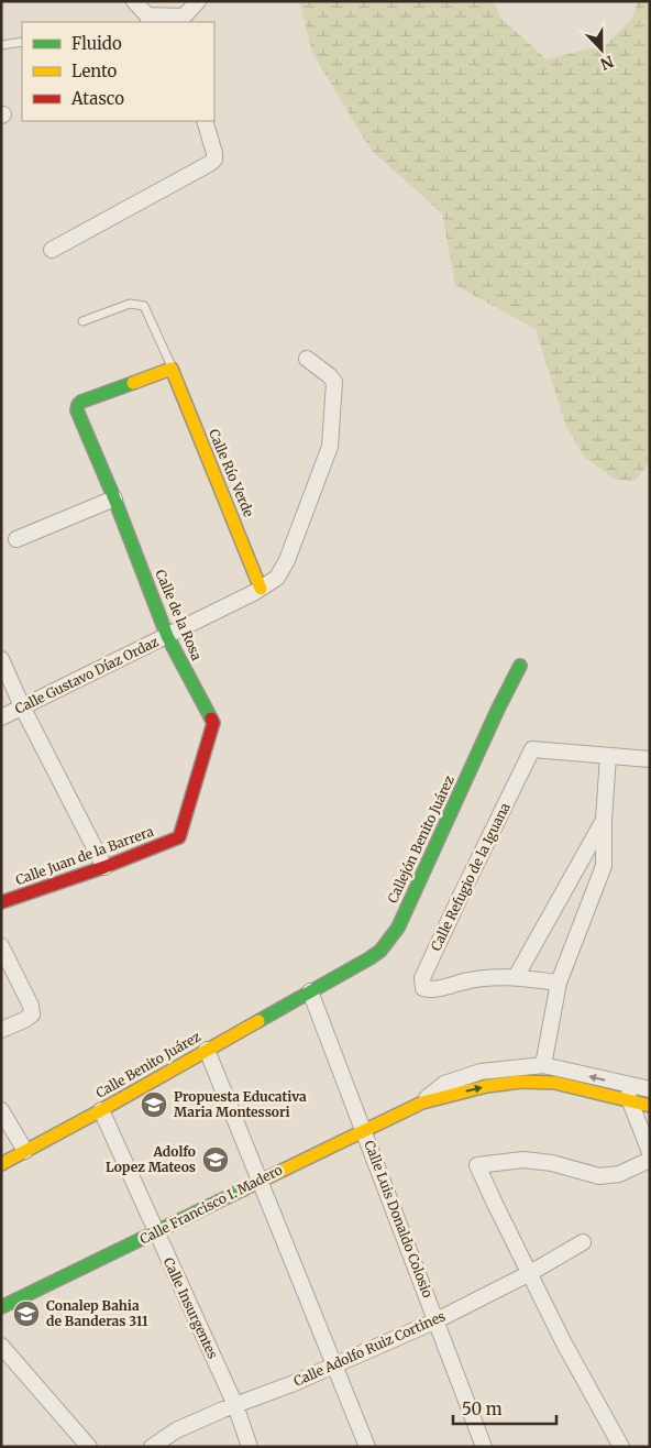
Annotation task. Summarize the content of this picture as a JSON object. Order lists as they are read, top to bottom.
{
  "streets": {
    "street": [
      "Calle Río Verde",
      "Calle de la Rosa",
      "Calle Gustavo Díaz Ordaz",
      "Callejón Benito Juárez",
      "Calle Juan de la Barrera",
      "Calle Refugio de la Iguana",
      "Calle Benito Juárez",
      "Calle Francisco I. Madero",
      "Calle Luis Donaldo Colosio",
      "Calle Insurgentes",
      "Calle Adolfo Ruiz Cortines"
    ]
  },
  "crossings": [
    ["Calle Río Verde", "Calle de la Rosa"],
    ["Calle Río Verde", "Calle Gustavo Díaz Ordaz"],
    ["Calle de la Rosa", "Calle Gustavo Díaz Ordaz"],
    ["Calle de la Rosa", "Calle Juan de la Barrera"],
    ["Callejón Benito Juárez", "Calle Benito Juárez"],
    ["Callejón Benito Juárez", "Calle Luis Donaldo Colosio"],
    ["Calle Benito Juárez", "Calle Luis Donaldo Colosio"],
    ["Calle Benito Juárez", "Calle Insurgentes"],
    ["Calle Francisco I. Madero", "Calle Luis Donaldo Colosio"],
    ["Calle Francisco I. Madero", "Calle Insurgentes"],
    ["Calle Luis Donaldo Colosio", "Calle Adolfo Ruiz Cortines"],
    ["Calle Insurgentes", "Calle Adolfo Ruiz Cortines"]
  ],
  "places": {
    "school or university": ["Propuesta Educativa Maria Montessori", "Adolfo Lopez Mateos", "Conalep Bahia de Banderas 311"]
  },
  "legend": ["Fluido", "Lento", "Atasco"],
  "scale_bar": "50 m",
  "north": "bottom"
}
